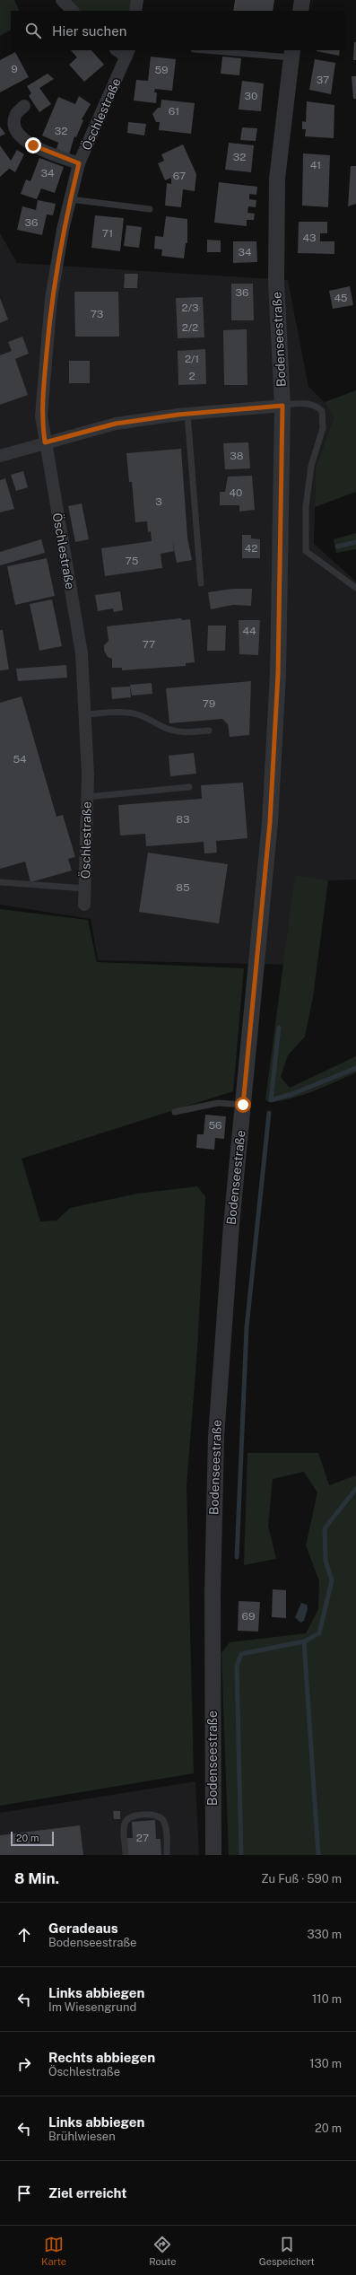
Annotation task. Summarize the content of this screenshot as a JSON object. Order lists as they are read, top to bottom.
{
  "streets": {
    "street": ["Öschlestraße", "Bodenseestraße"]
  },
  "house_numbers": [
    "9",
    "59",
    "37",
    "30",
    "61",
    "32",
    "32",
    "41",
    "34",
    "67",
    "36",
    "71",
    "43",
    "34",
    "36",
    "45",
    "2/3",
    "73",
    "2/2",
    "2/1",
    "2",
    "38",
    "40",
    "3",
    "42",
    "75",
    "44",
    "77",
    "79",
    "54",
    "83",
    "85",
    "56",
    "69",
    "27"
  ],
  "scale_bar": "20 m",
  "page": {
    "search": "Hier suchen",
    "scale": "20 m",
    "heading": ["8 Min.", "Zu Fuß · 590 m"],
    "list": [
      ["Geradeaus", "Bodenseestraße", "330 m"],
      ["Links abbiegen", "Im Wiesengrund", "110 m"],
      ["Rechts abbiegen", "Öschlestraße", "130 m"],
      ["Links abbiegen", "Brühlwiesen", "20 m"],
      "Ziel erreicht"
    ],
    "nav": ["Karte", "Route", "Gespeichert"]
  }
}
